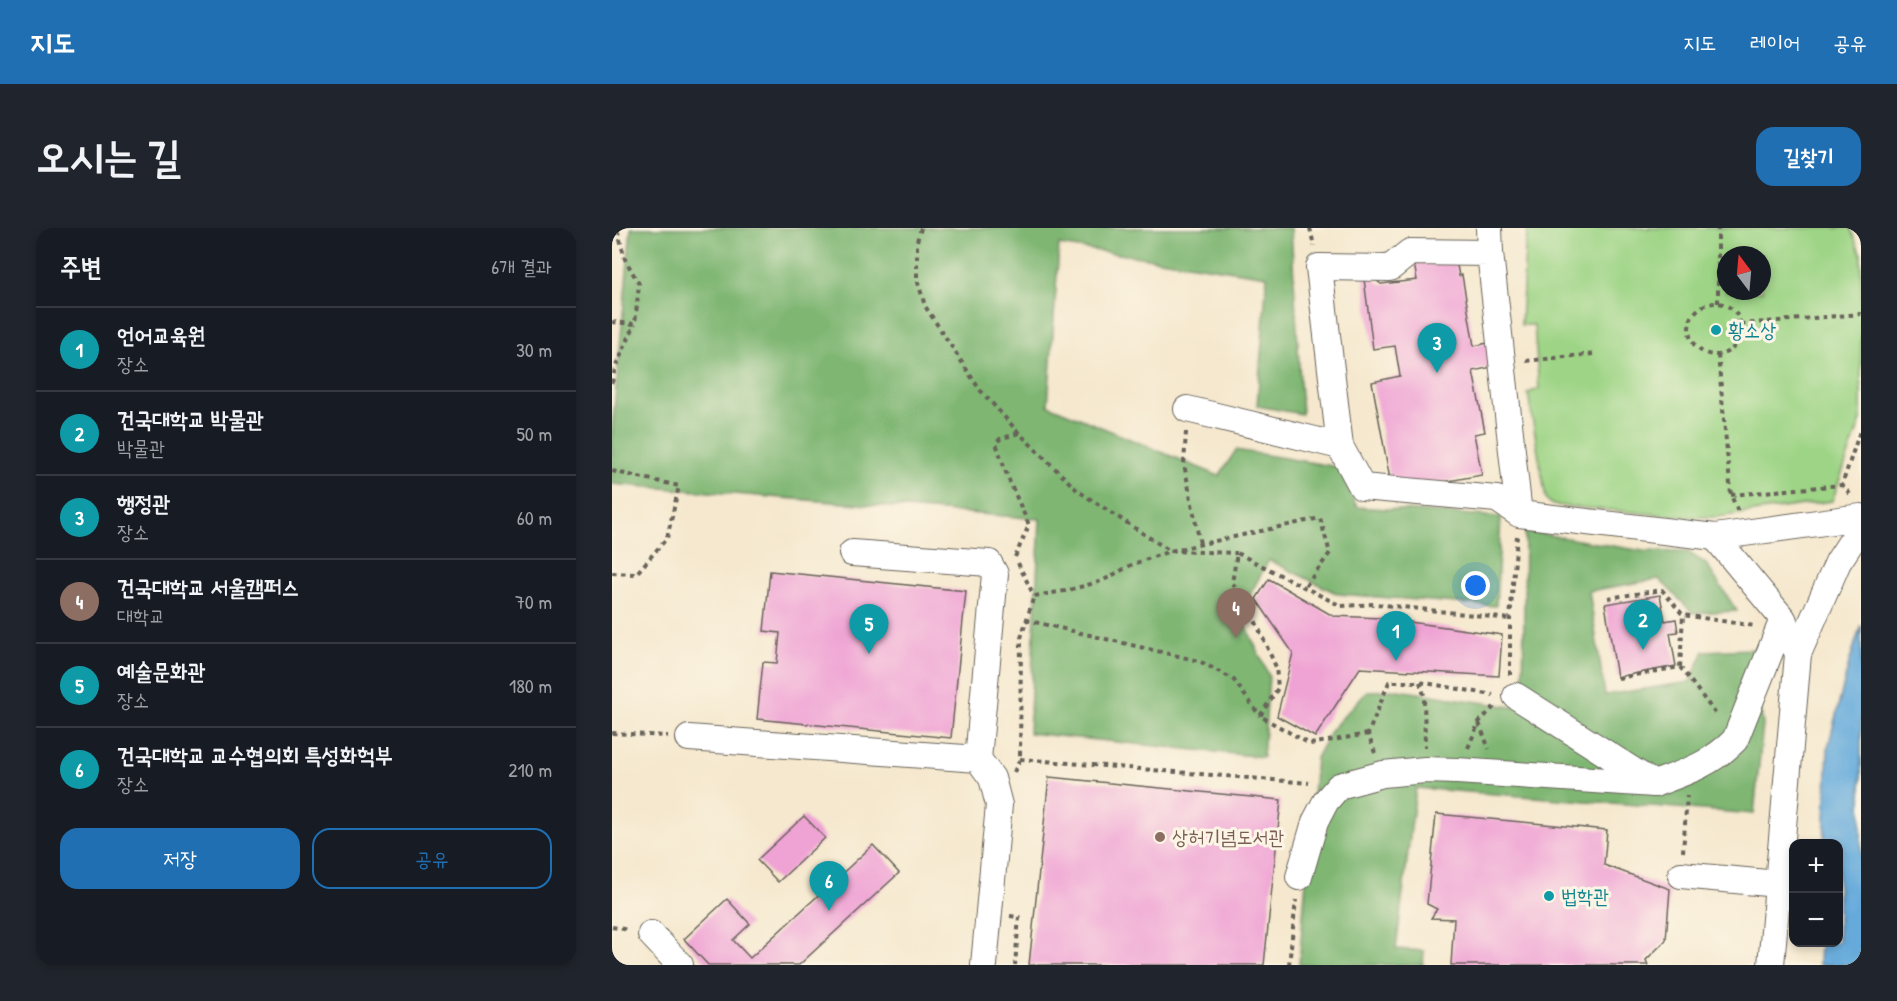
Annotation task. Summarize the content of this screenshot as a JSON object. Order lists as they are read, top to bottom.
{
  "places": ["황소상", "상허기념도서관", "법학관"],
  "north": "top",
  "page": {
    "header": "지도",
    "nav": ["지도", "레이어", "공유"],
    "title": "오시는 길",
    "buttons": [
      "길찾기",
      ["저장", "공유"]
    ],
    "heading": ["주변", "6개 결과"],
    "list": [
      {
        "mark": "1",
        "name": "언어교육원",
        "note": "장소",
        "value": "30 m"
      },
      {
        "mark": "2",
        "name": "건국대학교 박물관",
        "note": "박물관",
        "value": "50 m"
      },
      {
        "mark": "3",
        "name": "행정관",
        "note": "장소",
        "value": "60 m"
      },
      {
        "mark": "4",
        "name": "건국대학교 서울캠퍼스",
        "note": "대학교",
        "value": "70 m"
      },
      {
        "mark": "5",
        "name": "예술문화관",
        "note": "장소",
        "value": "180 m"
      },
      {
        "mark": "6",
        "name": "건국대학교 교수협의회 특성화헉부",
        "note": "장소",
        "value": "210 m"
      }
    ],
    "pins": [
      "3",
      "4",
      "2",
      "5",
      "1",
      "6"
    ],
    "map_buttons": ["+", "−"]
  }
}
